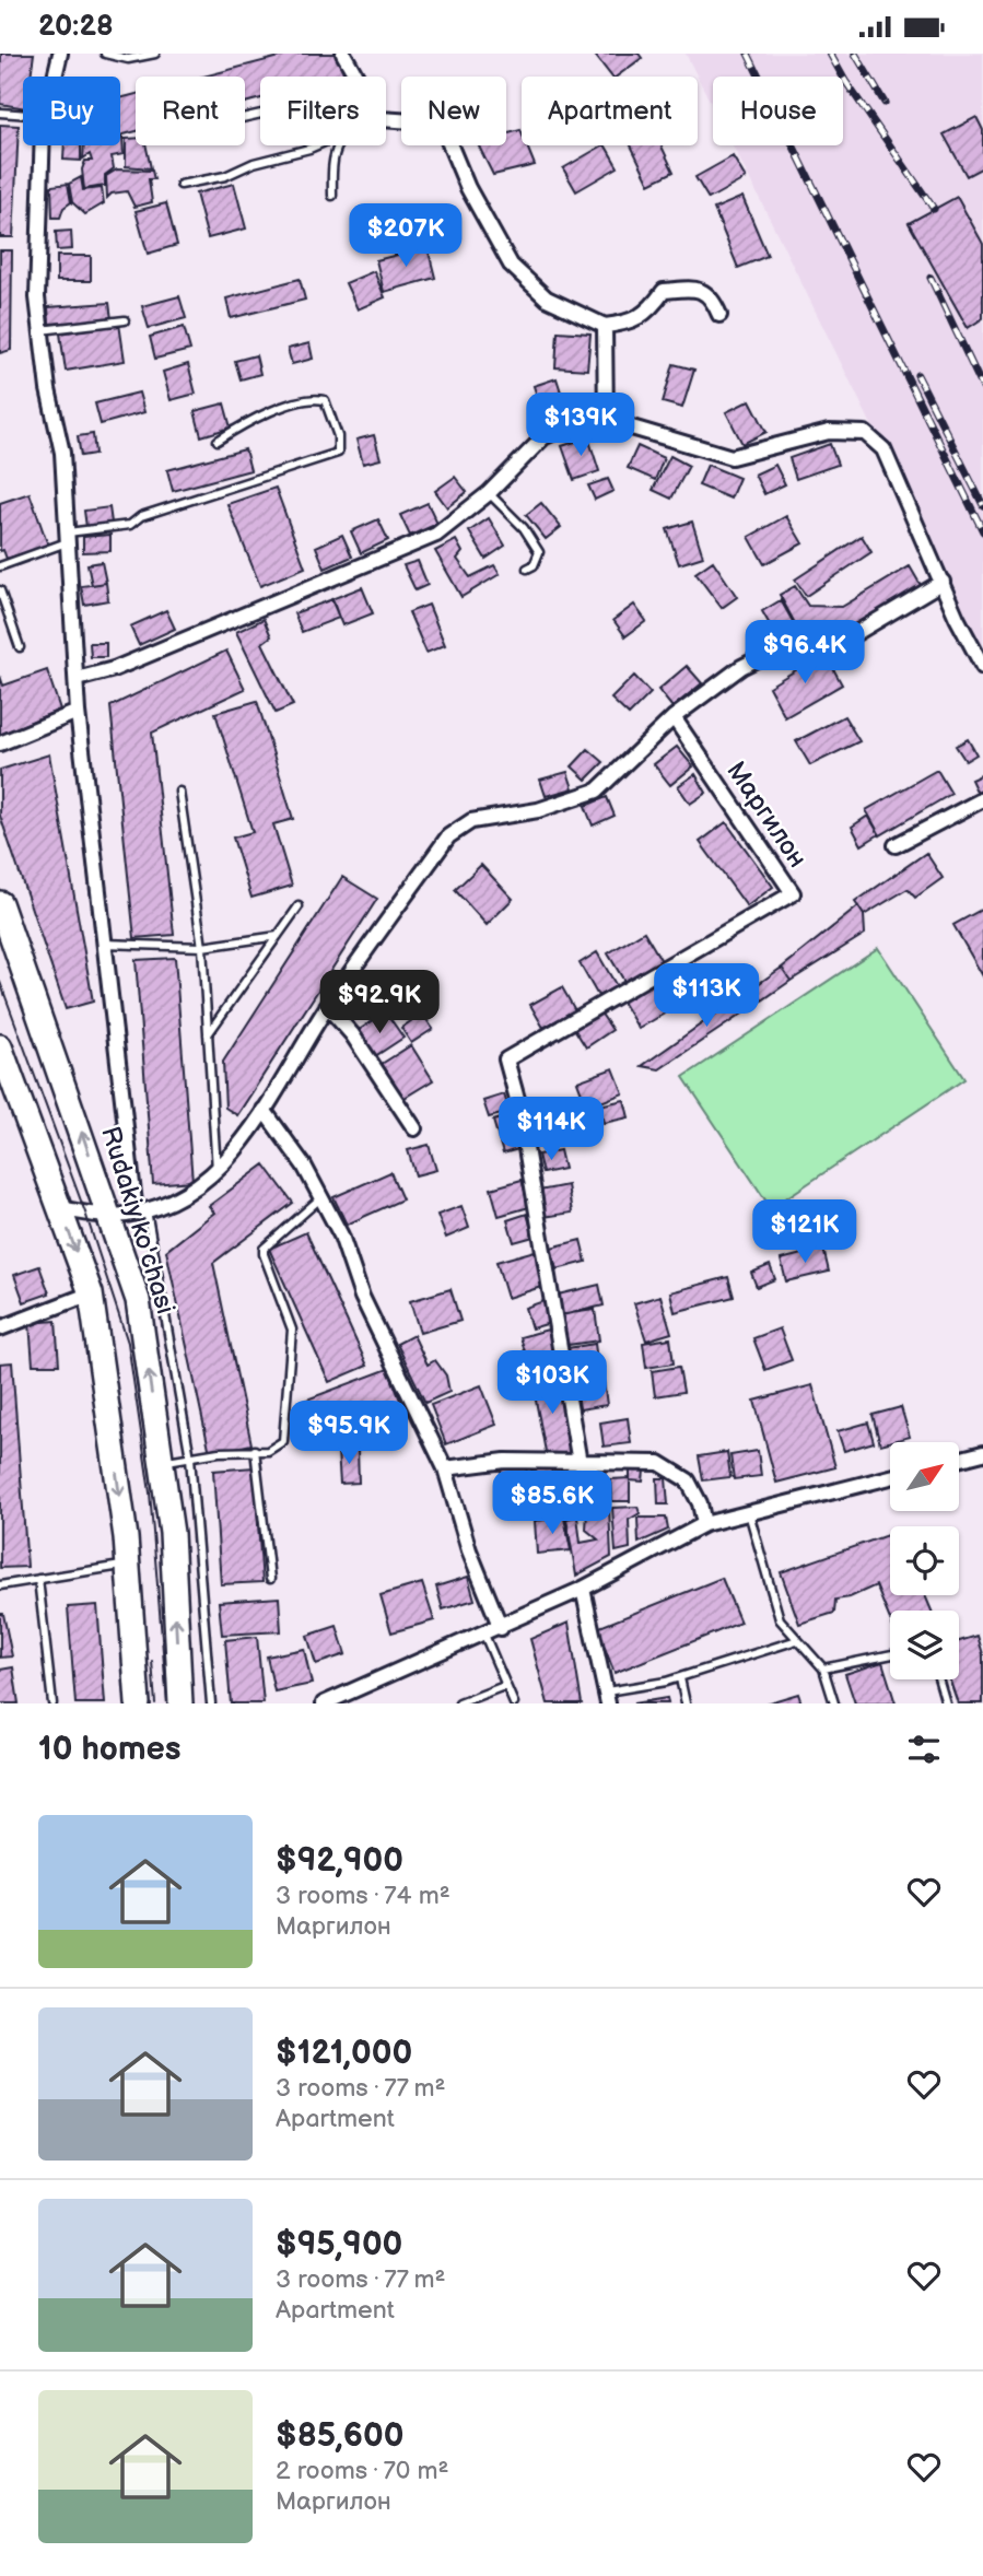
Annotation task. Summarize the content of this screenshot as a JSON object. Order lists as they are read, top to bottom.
{
  "streets": {
    "main road": ["Rudakiy ko'chasi"],
    "street": ["Маргилон"]
  },
  "north": "top right",
  "page": {
    "status": "20:28",
    "chip": [
      "Buy",
      "Rent",
      "Filters",
      "New",
      "Apartment",
      "House"
    ],
    "price": [
      "$207K",
      "$139K",
      "$96.4K",
      "$113K",
      "$92.9K",
      "$114K",
      "$121K",
      "$103K",
      "$95.9K",
      "$85.6K"
    ],
    "heading": "10 homes",
    "list": [
      {
        "name": "$92,900",
        "note": "3 rooms · 74 m² · Маргилон"
      },
      {
        "name": "$121,000",
        "note": "3 rooms · 77 m² · Apartment"
      },
      {
        "name": "$95,900",
        "note": "3 rooms · 77 m² · Apartment"
      },
      {
        "name": "$85,600",
        "note": "2 rooms · 70 m² · Маргилон"
      }
    ]
  }
}
